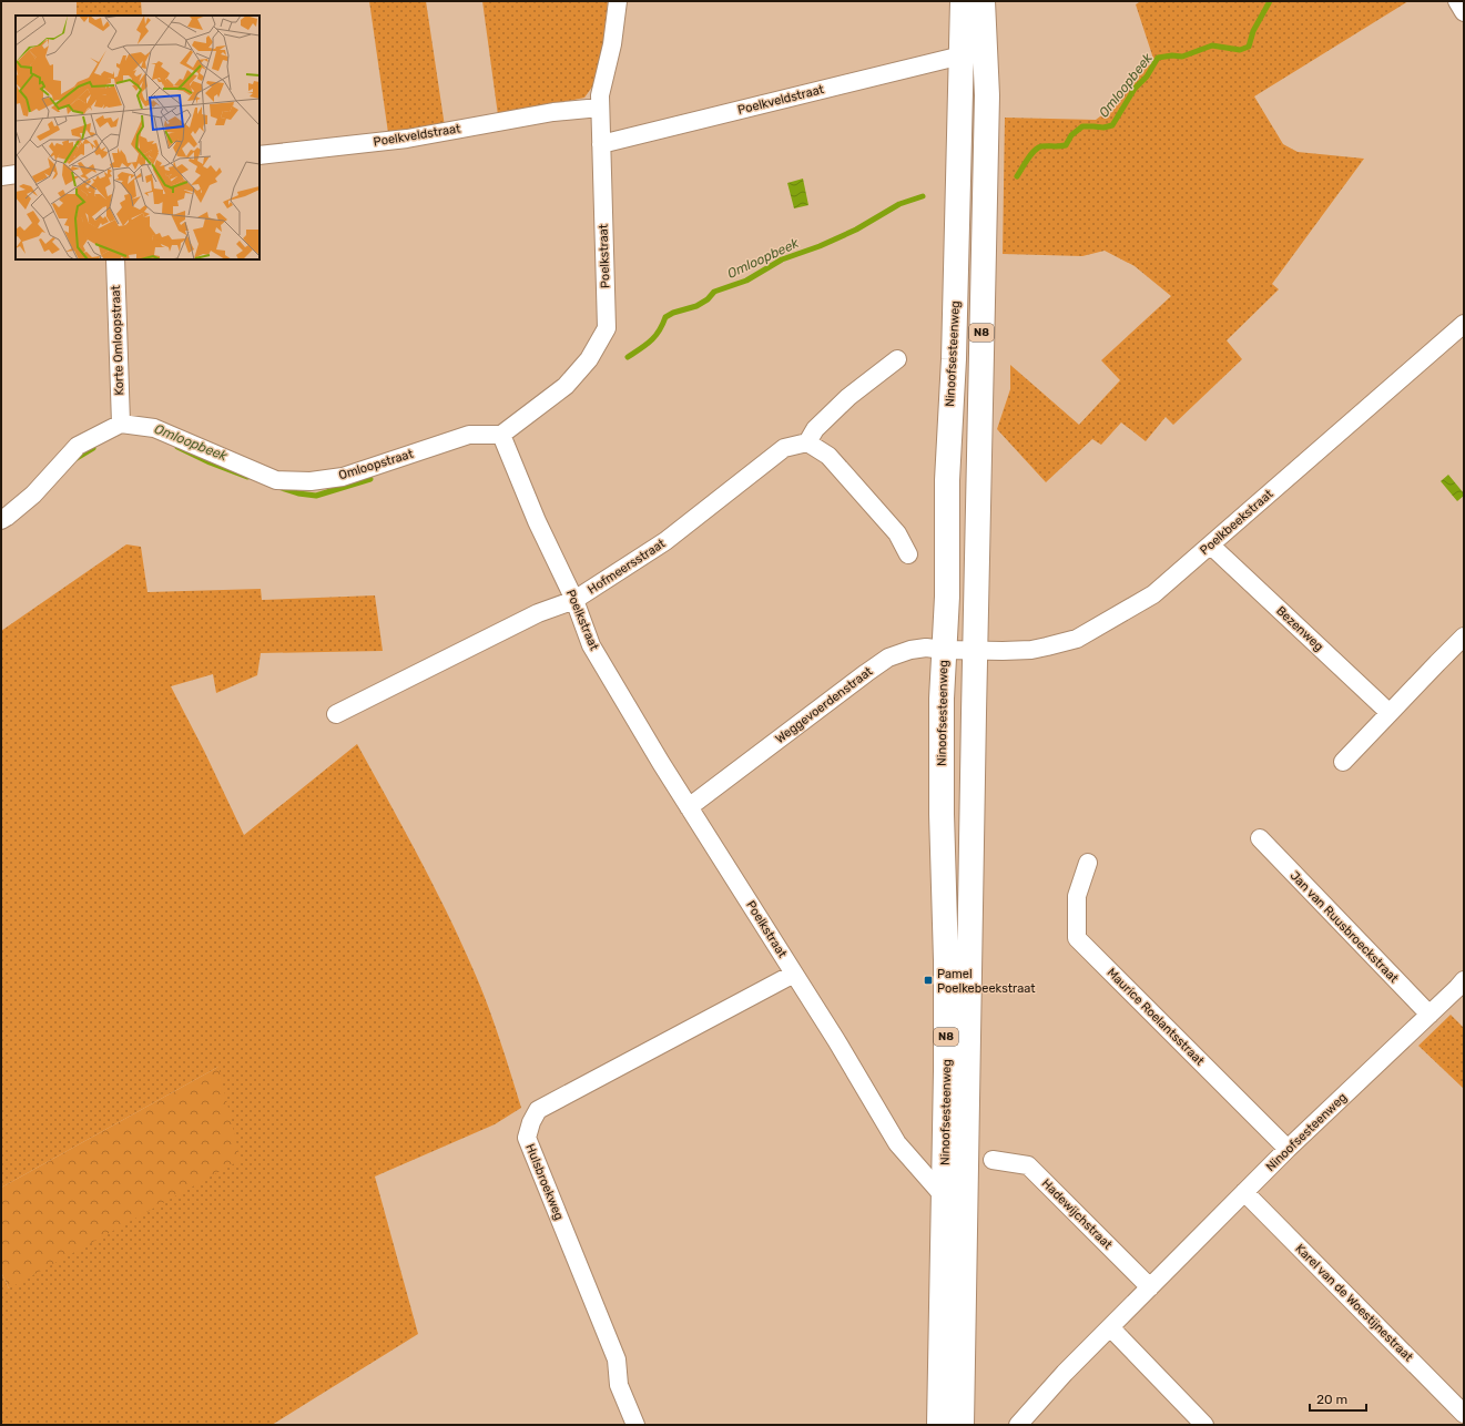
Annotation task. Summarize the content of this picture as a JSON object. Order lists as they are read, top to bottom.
{
  "streets": {
    "main road": ["N8", "Ninoofsesteenweg"],
    "street": [
      "Poelkveldstraat",
      "Poelkstraat",
      "Korte Omloopstraat",
      "Omloopstraat",
      "Poelkbeekstraat",
      "Hofmeersstraat",
      "Bezenweg",
      "Weggevoerdenstraat",
      "Jan van Ruusbroeckstraat",
      "Maurice Roelantsstraat",
      "Hulsbroekweg",
      "Hadewijchstraat",
      "Karel van de Woestijnestraat"
    ]
  },
  "crossings": [
    ["Poelkveldstraat", "Poelkstraat"],
    ["Poelkveldstraat", "Ninoofsesteenweg"],
    ["Poelkstraat", "Ninoofsesteenweg"],
    ["Poelkstraat", "Omloopstraat"],
    ["Poelkstraat", "Hofmeersstraat"],
    ["Poelkstraat", "Weggevoerdenstraat"],
    ["Poelkstraat", "Hulsbroekweg"],
    ["Korte Omloopstraat", "Omloopstraat"],
    ["Ninoofsesteenweg", "Poelkbeekstraat"],
    ["Ninoofsesteenweg", "Weggevoerdenstraat"],
    ["Ninoofsesteenweg", "Jan van Ruusbroeckstraat"],
    ["Ninoofsesteenweg", "Maurice Roelantsstraat"],
    ["Ninoofsesteenweg", "Hadewijchstraat"],
    ["Ninoofsesteenweg", "Karel van de Woestijnestraat"],
    ["Poelkbeekstraat", "Bezenweg"],
    ["Poelkbeekstraat", "Weggevoerdenstraat"]
  ],
  "water": ["Omloopbeek"],
  "places": {
    "transit": ["Pamel Poelkebeekstraat"]
  },
  "scale_bar": "20 m"
}
